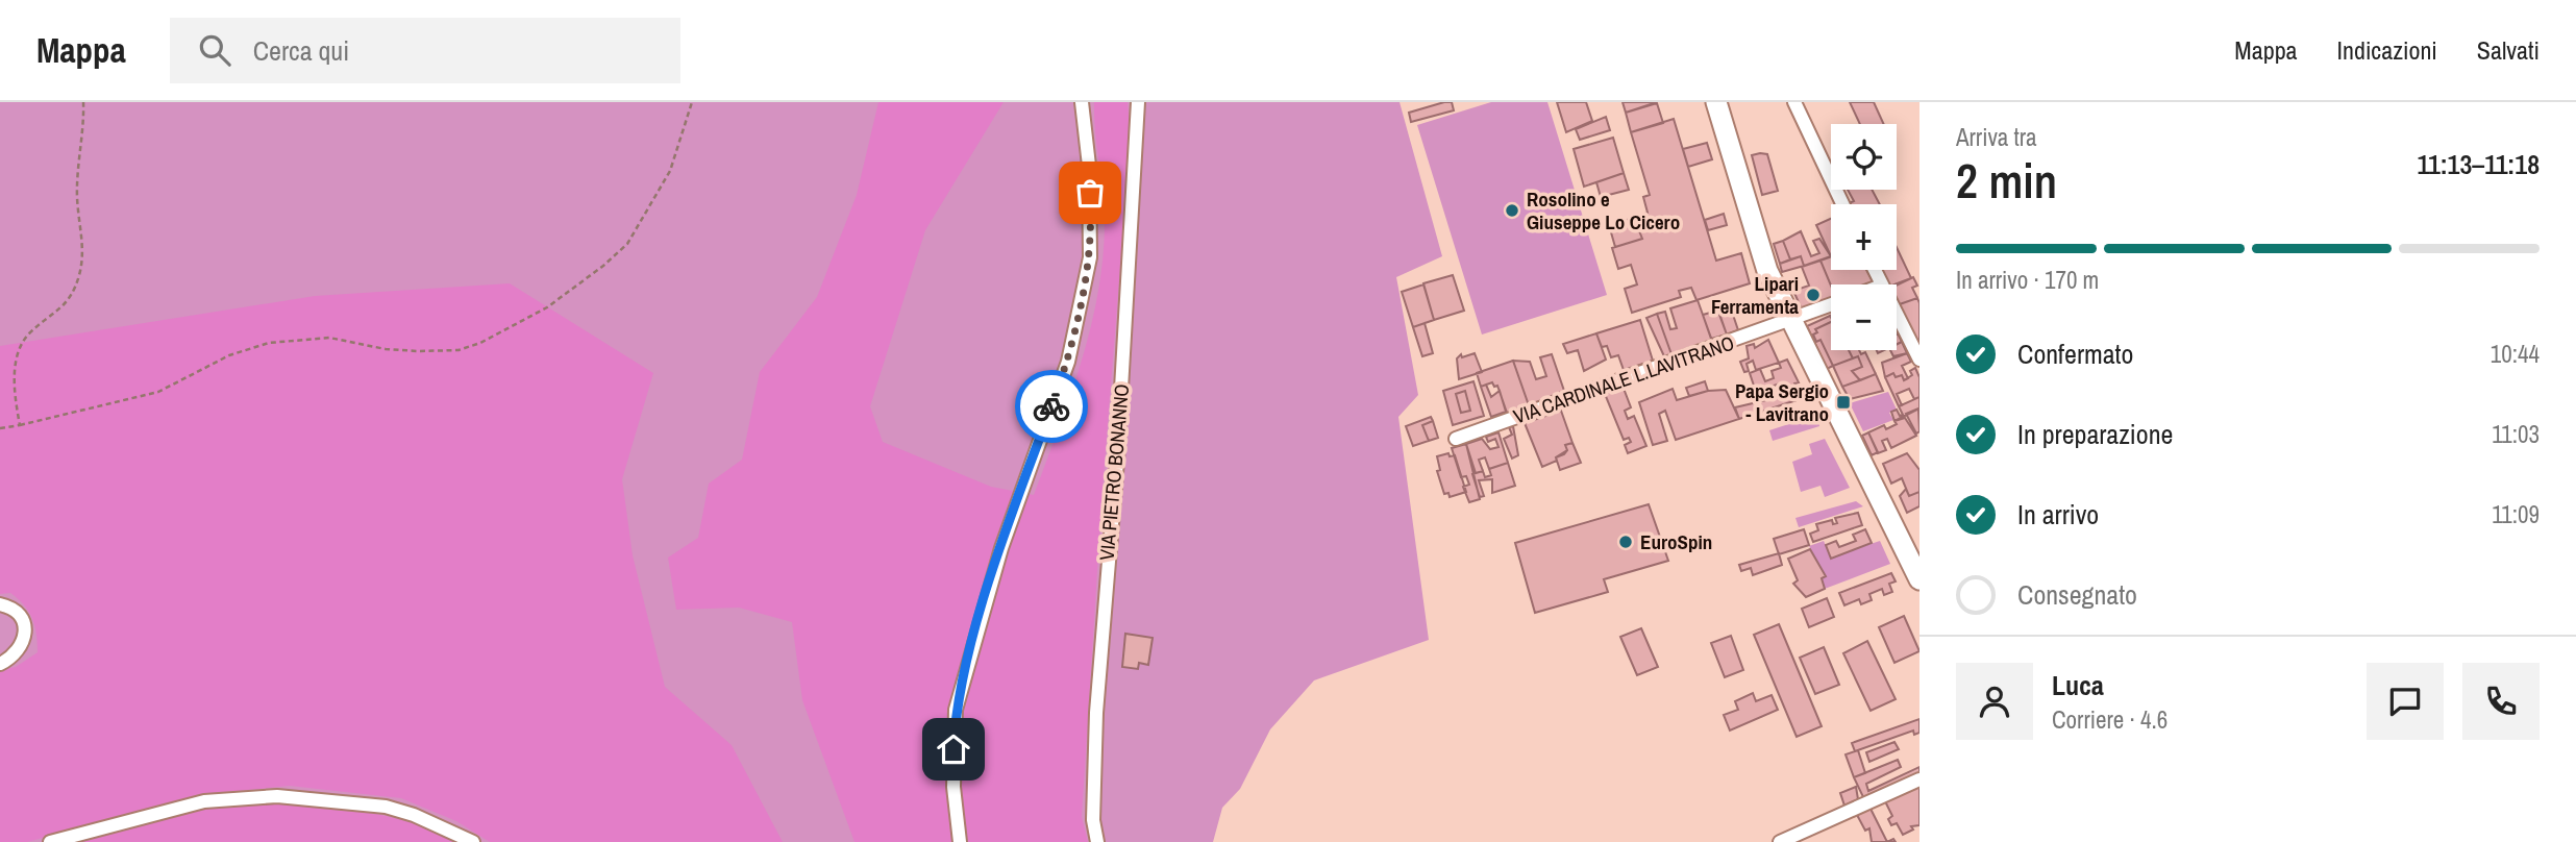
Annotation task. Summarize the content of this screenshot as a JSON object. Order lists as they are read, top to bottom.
{
  "streets": {
    "street": ["VIA CARDINALE L.LAVITRANO", "VIA PIETRO BONANNO"]
  },
  "places": {
    "other": ["Rosolino e Giuseppe Lo Cicero", "Lipari Ferramenta", "EuroSpin"],
    "transit": ["Papa Sergio - Lavitrano"]
  },
  "page": {
    "header": "Mappa",
    "search": "Cerca qui",
    "nav": ["Mappa", "Indicazioni", "Salvati"],
    "heading": ["2 min", "Arriva tra", "11:13–11:18"],
    "panel": ["Luca", "Corriere · 4.6"],
    "map_buttons": ["+", "−"],
    "bar": "In arrivo · 170 m",
    "list": [
      ["Confermato", "10:44"],
      ["In preparazione", "11:03"],
      ["In arrivo", "11:09"],
      "Consegnato"
    ]
  }
}
